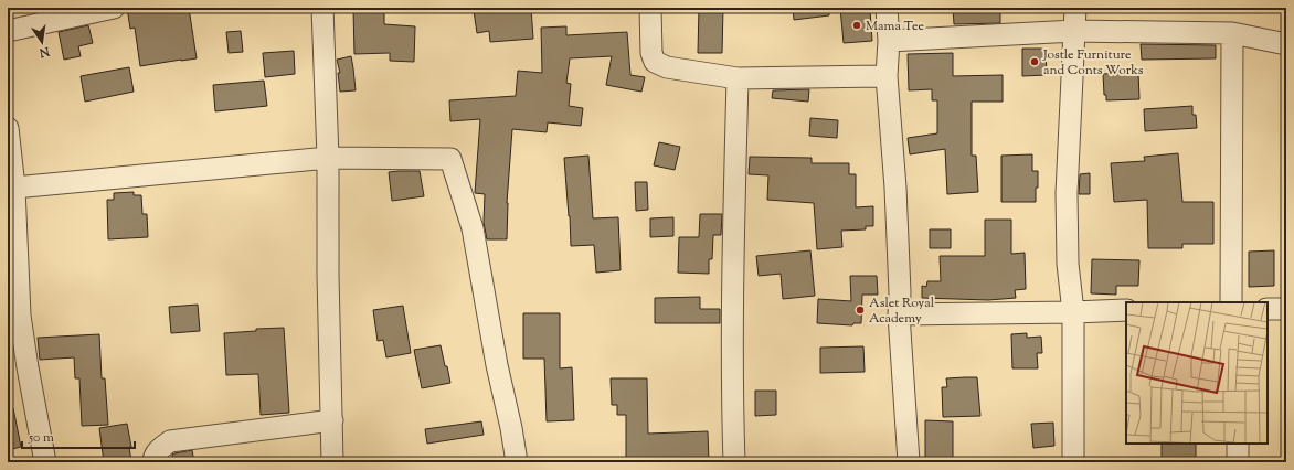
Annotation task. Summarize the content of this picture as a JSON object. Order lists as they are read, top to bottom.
{
  "places": ["Mama Tee", "Jostle Furniture and Conts Works", "Aslet Royal Academy"],
  "scale_bar": "50 m",
  "north": "bottom"
}
